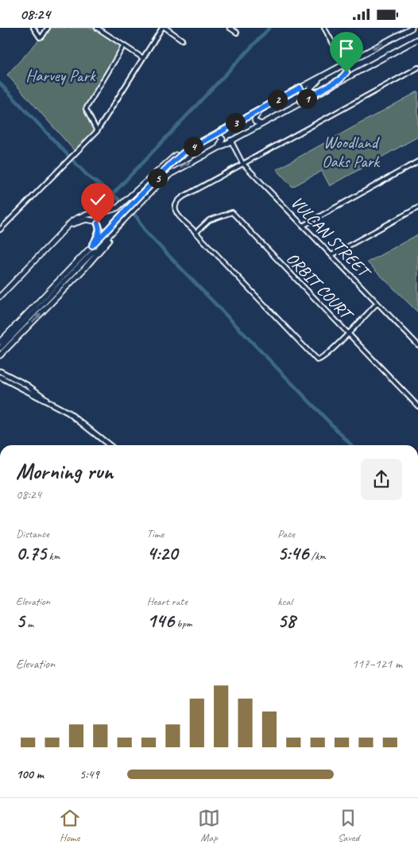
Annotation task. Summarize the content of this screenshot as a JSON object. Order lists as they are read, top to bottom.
{
  "streets": {
    "street": ["VULCAN STREET", "ORBIT COURT"]
  },
  "parks": ["Harvey Park", "Woodland Oaks Park"],
  "page": {
    "status": "08:24",
    "pins": [
      "1",
      "2",
      "3",
      "4",
      "5"
    ],
    "heading": ["Morning run", "08:24"],
    "stats": [
      ["Distance", "0.75 km"],
      ["Time", "4:20"],
      ["Pace", "5:46 /km"],
      ["Elevation", "5 m"],
      ["Heart rate", "146 bpm"],
      ["kcal", "58"]
    ],
    "chart": ["Elevation", "117–121 m"],
    "list": [
      {
        "name": "100 m",
        "note": "5:49"
      }
    ],
    "tabs": ["Home", "Map", "Saved"]
  }
}
